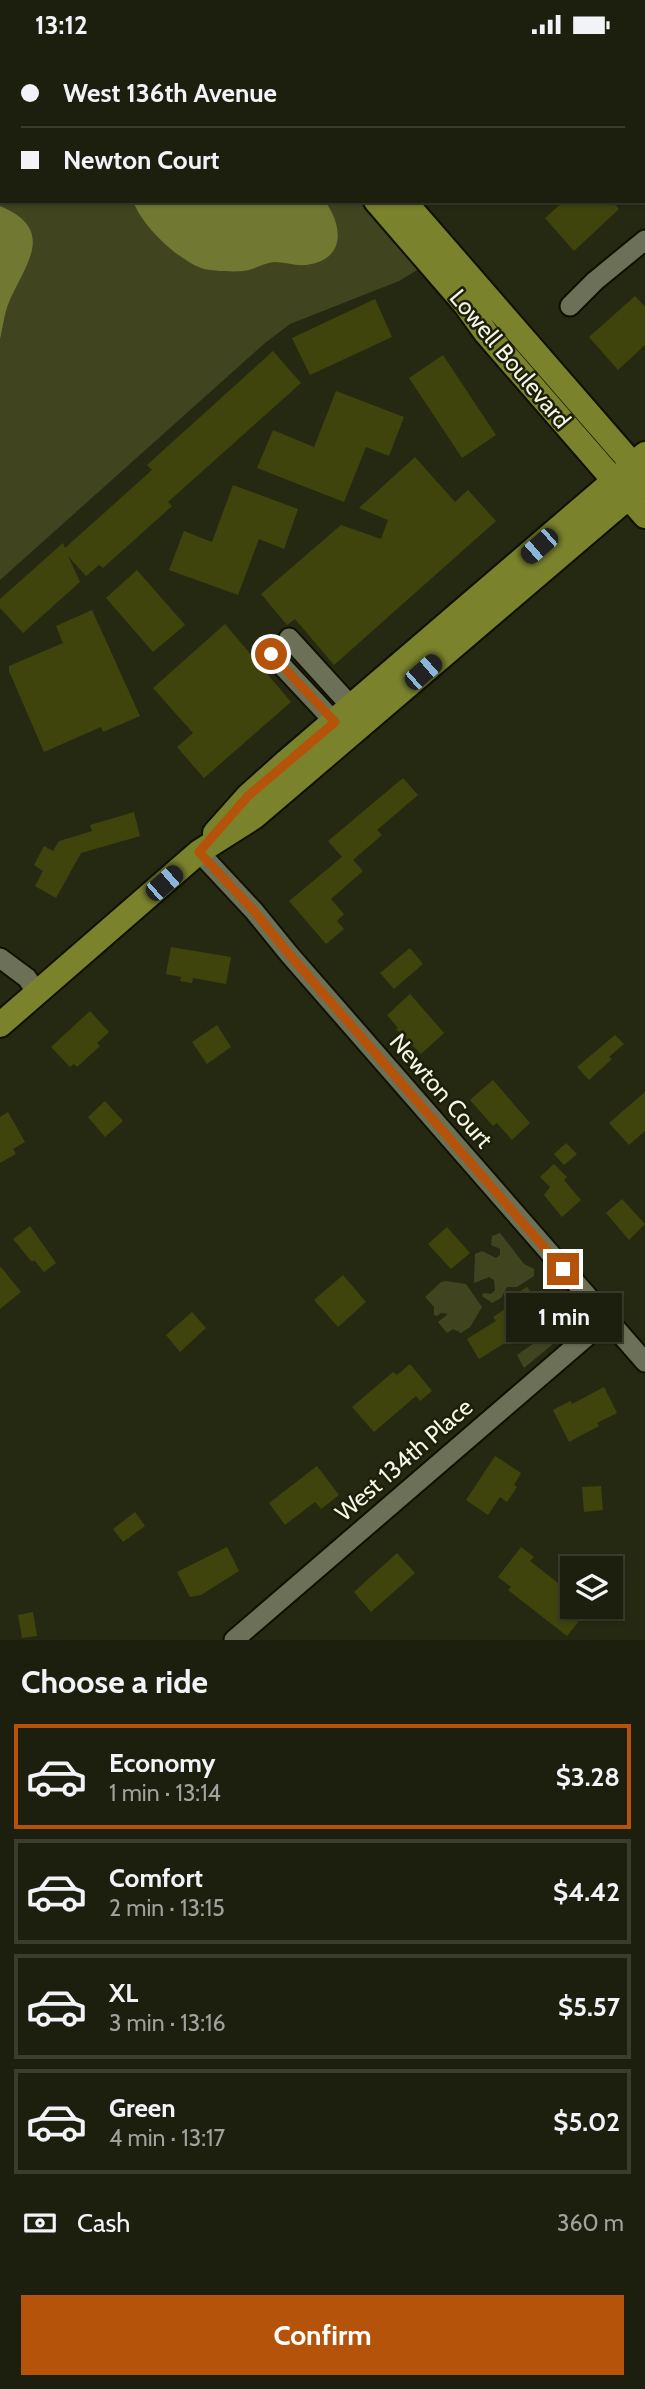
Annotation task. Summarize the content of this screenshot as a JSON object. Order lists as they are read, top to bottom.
{
  "streets": {
    "main road": ["Lowell Boulevard"],
    "street": ["Newton Court", "West 134th Place"]
  },
  "crossings": [
    ["Newton Court", "West 134th Place"]
  ],
  "page": {
    "status": "13:12",
    "banner": ["West 136th Avenue", "Newton Court"],
    "bubble": "1 min",
    "heading": "Choose a ride",
    "list": [
      {
        "name": "Economy",
        "note": "1 min · 13:14",
        "value": "$3.28"
      },
      {
        "name": "Comfort",
        "note": "2 min · 13:15",
        "value": "$4.42"
      },
      {
        "name": "XL",
        "note": "3 min · 13:16",
        "value": "$5.57"
      },
      {
        "name": "Green",
        "note": "4 min · 13:17",
        "value": "$5.02"
      }
    ],
    "pay": ["Cash", "360 m"],
    "buttons": "Confirm"
  }
}
